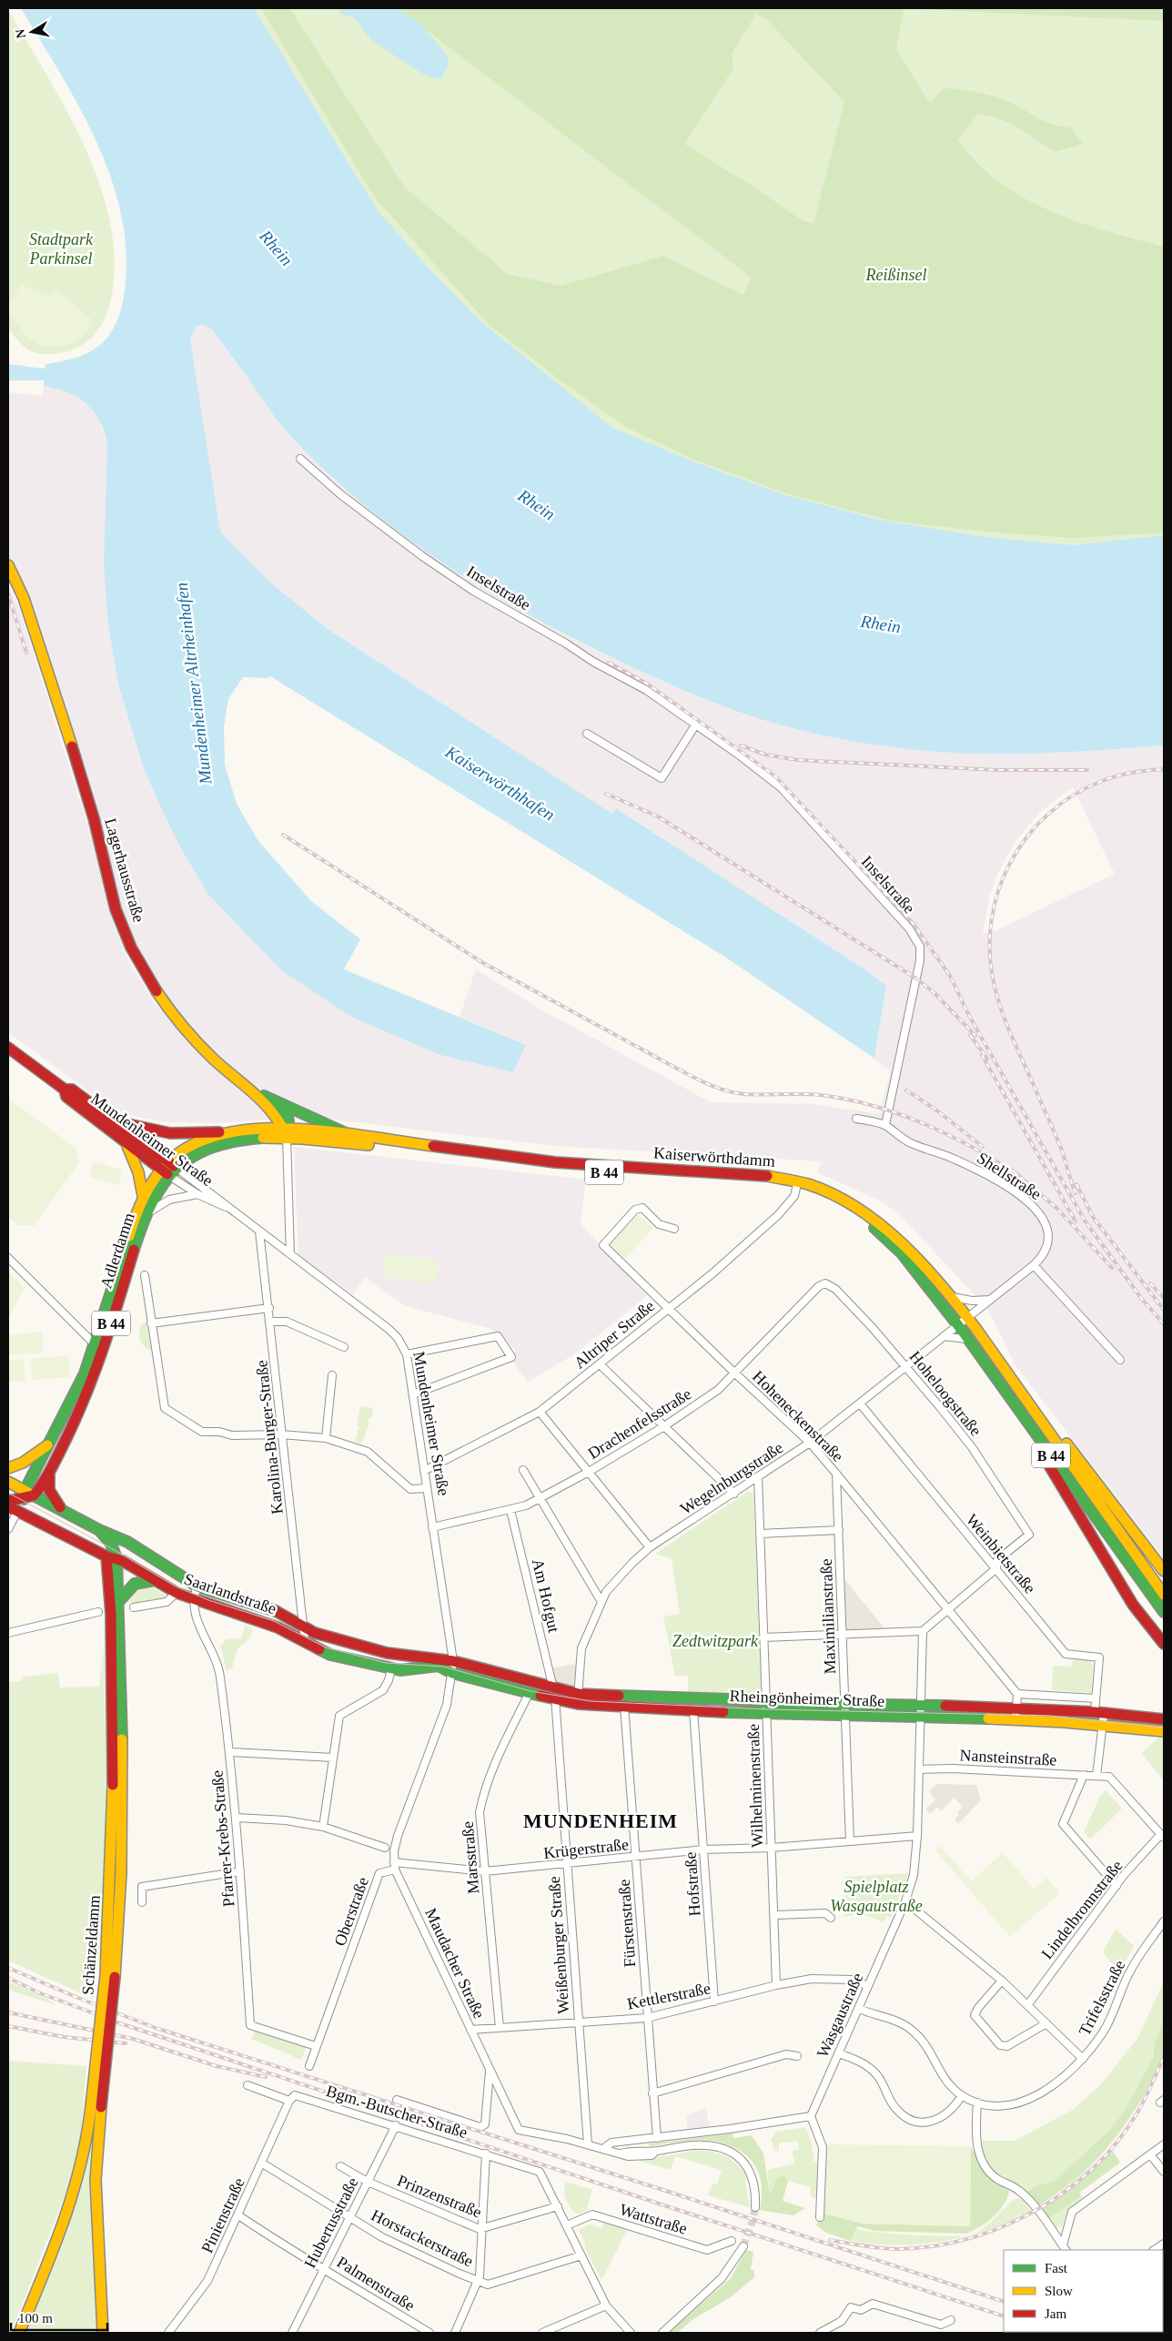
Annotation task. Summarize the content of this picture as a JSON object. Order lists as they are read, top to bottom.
{
  "streets": {
    "main road": [
      "Lagerhausstraße",
      "Mundenheimer Straße",
      "Kaiserwörthdamm",
      "B 44",
      "Adlerdamm",
      "Saarlandstraße",
      "Rheingönheimer Straße",
      "Schänzeldamm"
    ],
    "street": [
      "Inselstraße",
      "Shellstraße",
      "Altriper Straße",
      "Hoheloogstraße",
      "Hoheneckenstraße",
      "Drachenfelsstraße",
      "Karolina-Burger-Straße",
      "Wegelnburgstraße",
      "Weinbietstraße",
      "Am Hofgut",
      "Maximilianstraße",
      "Nansteinstraße",
      "Wilhelminenstraße",
      "Pfarrer-Krebs-Straße",
      "Krügerstraße",
      "Marsstraße",
      "Hofstraße",
      "Lindelbronnstraße",
      "Oberstraße",
      "Fürstenstraße",
      "Weißenburger Straße",
      "Maudacher Straße",
      "Kettlerstraße",
      "Trifelsstraße",
      "Wasgaustraße",
      "Bgm.-Butscher-Straße",
      "Prinzenstraße",
      "Pinienstraße",
      "Wattstraße",
      "Hubertusstraße",
      "Horstackerstraße",
      "Palmenstraße"
    ]
  },
  "crossings": [
    ["Inselstraße", "Shellstraße"],
    ["Lagerhausstraße", "Kaiserwörthdamm"],
    ["Lagerhausstraße", "B 44"],
    ["Lagerhausstraße", "Adlerdamm"],
    ["Mundenheimer Straße", "B 44"],
    ["Mundenheimer Straße", "Adlerdamm"],
    ["Mundenheimer Straße", "Altriper Straße"],
    ["Mundenheimer Straße", "Drachenfelsstraße"],
    ["Mundenheimer Straße", "Karolina-Burger-Straße"],
    ["Mundenheimer Straße", "Saarlandstraße"],
    ["Mundenheimer Straße", "Rheingönheimer Straße"],
    ["Kaiserwörthdamm", "B 44"],
    ["Kaiserwörthdamm", "Shellstraße"],
    ["Kaiserwörthdamm", "Adlerdamm"],
    ["Kaiserwörthdamm", "Altriper Straße"],
    ["Kaiserwörthdamm", "Wegelnburgstraße"],
    ["B 44", "Adlerdamm"],
    ["Shellstraße", "Wegelnburgstraße"],
    ["Adlerdamm", "Saarlandstraße"],
    ["Altriper Straße", "Hoheneckenstraße"],
    ["Hoheloogstraße", "Drachenfelsstraße"],
    ["Hoheloogstraße", "Wegelnburgstraße"],
    ["Hoheloogstraße", "Weinbietstraße"],
    ["Hoheneckenstraße", "Drachenfelsstraße"],
    ["Hoheneckenstraße", "Wegelnburgstraße"],
    ["Hoheneckenstraße", "Maximilianstraße"],
    ["Drachenfelsstraße", "Am Hofgut"],
    ["Karolina-Burger-Straße", "Saarlandstraße"],
    ["Wegelnburgstraße", "Weinbietstraße"],
    ["Wegelnburgstraße", "Rheingönheimer Straße"],
    ["Wegelnburgstraße", "Wilhelminenstraße"],
    ["Weinbietstraße", "Rheingönheimer Straße"],
    ["Saarlandstraße", "Rheingönheimer Straße"],
    ["Saarlandstraße", "Pfarrer-Krebs-Straße"],
    ["Saarlandstraße", "Schänzeldamm"],
    ["Am Hofgut", "Rheingönheimer Straße"],
    ["Am Hofgut", "Weißenburger Straße"],
    ["Maximilianstraße", "Rheingönheimer Straße"],
    ["Maximilianstraße", "Krügerstraße"],
    ["Rheingönheimer Straße", "Wilhelminenstraße"],
    ["Rheingönheimer Straße", "Marsstraße"],
    ["Rheingönheimer Straße", "Hofstraße"],
    ["Rheingönheimer Straße", "Fürstenstraße"],
    ["Rheingönheimer Straße", "Weißenburger Straße"],
    ["Rheingönheimer Straße", "Wasgaustraße"],
    ["Nansteinstraße", "Wasgaustraße"],
    ["Wilhelminenstraße", "Krügerstraße"],
    ["Wilhelminenstraße", "Kettlerstraße"],
    ["Pfarrer-Krebs-Straße", "Oberstraße"],
    ["Krügerstraße", "Marsstraße"],
    ["Krügerstraße", "Hofstraße"],
    ["Krügerstraße", "Oberstraße"],
    ["Krügerstraße", "Fürstenstraße"],
    ["Krügerstraße", "Weißenburger Straße"],
    ["Krügerstraße", "Maudacher Straße"],
    ["Krügerstraße", "Wasgaustraße"],
    ["Marsstraße", "Kettlerstraße"],
    ["Hofstraße", "Kettlerstraße"],
    ["Oberstraße", "Maudacher Straße"],
    ["Fürstenstraße", "Kettlerstraße"],
    ["Weißenburger Straße", "Maudacher Straße"],
    ["Weißenburger Straße", "Kettlerstraße"],
    ["Maudacher Straße", "Kettlerstraße"],
    ["Kettlerstraße", "Wasgaustraße"],
    ["Trifelsstraße", "Wasgaustraße"],
    ["Bgm.-Butscher-Straße", "Prinzenstraße"],
    ["Bgm.-Butscher-Straße", "Pinienstraße"],
    ["Bgm.-Butscher-Straße", "Hubertusstraße"],
    ["Prinzenstraße", "Hubertusstraße"],
    ["Pinienstraße", "Horstackerstraße"],
    ["Pinienstraße", "Palmenstraße"],
    ["Hubertusstraße", "Horstackerstraße"],
    ["Hubertusstraße", "Palmenstraße"]
  ],
  "districts": ["MUNDENHEIM"],
  "water": ["Rhein", "Mundenheimer Altrheinhafen", "Kaiserwörthhafen"],
  "parks": [
    "Stadtpark Parkinsel",
    "Reißinsel",
    "Zedtwitzpark",
    "Spielplatz Wasgaustraße"
  ],
  "legend": ["Fast", "Slow", "Jam"],
  "scale_bar": "100 m",
  "north": "left"
}
